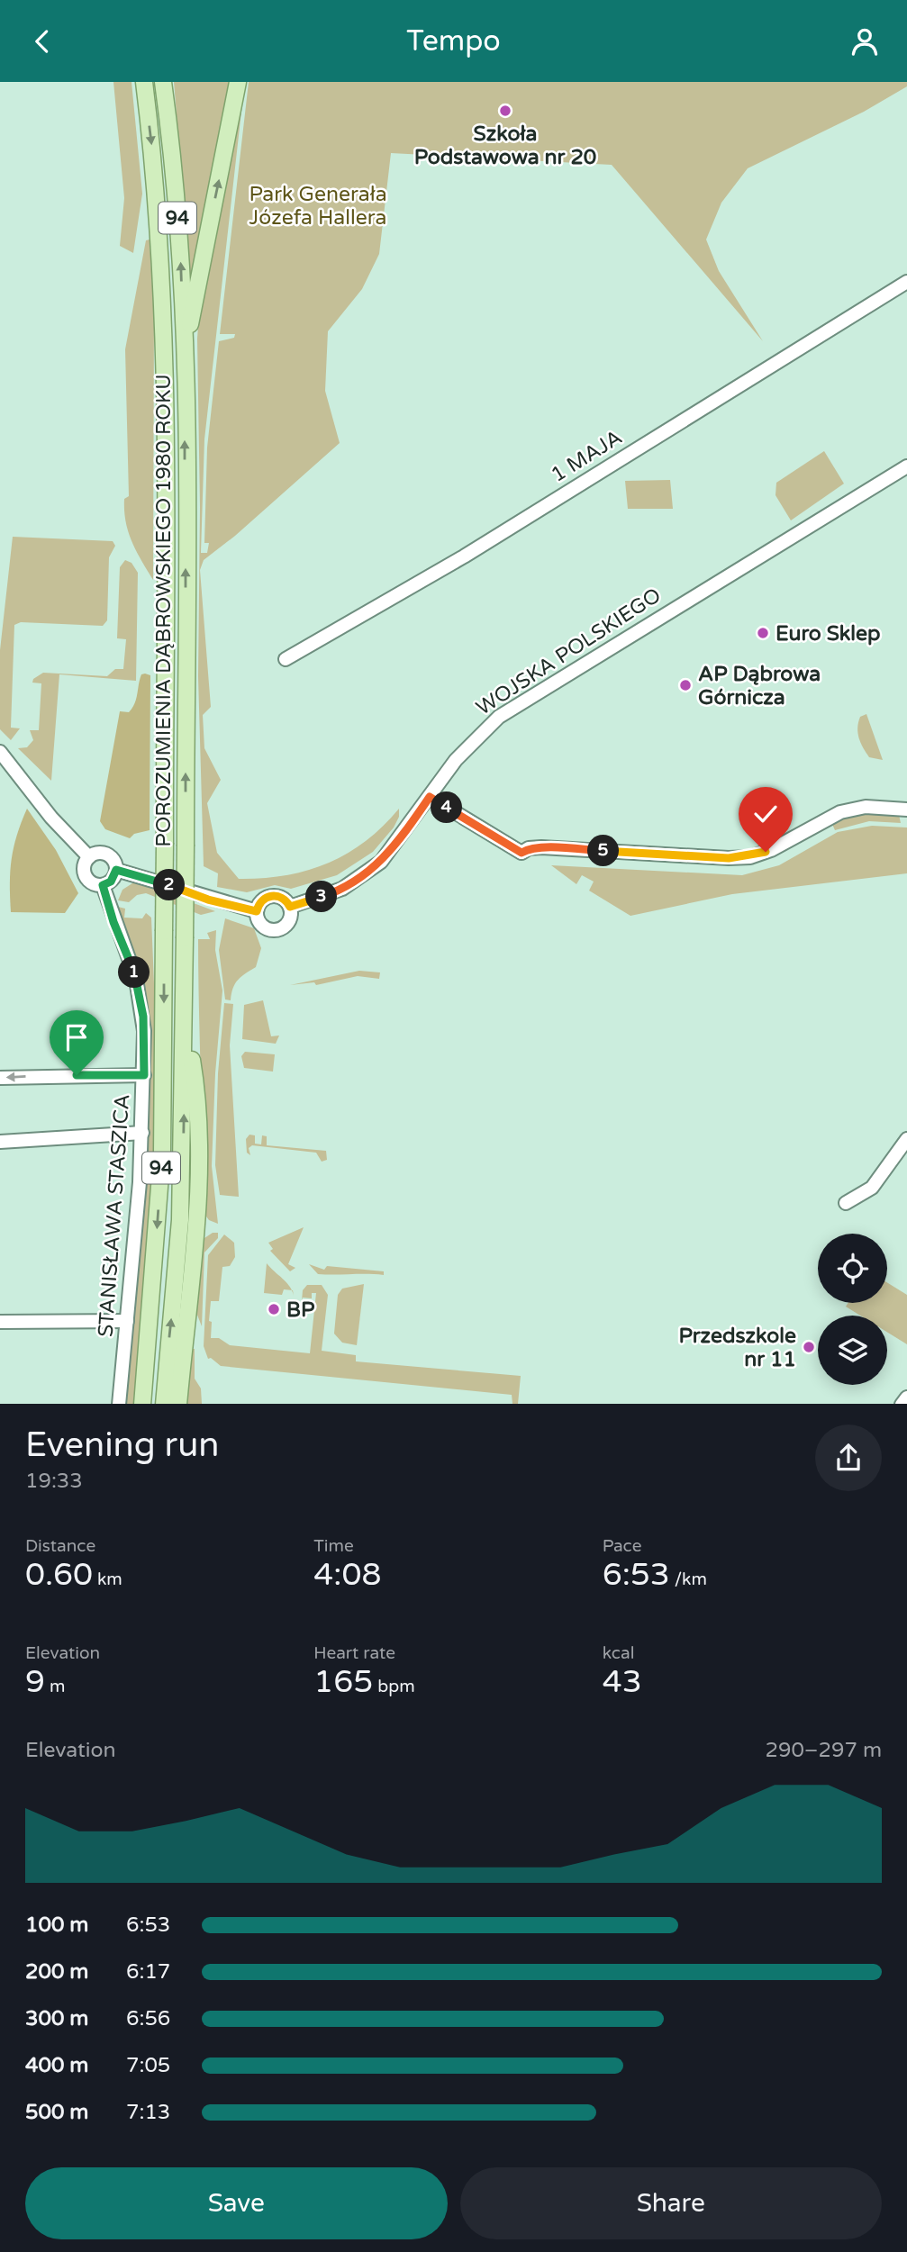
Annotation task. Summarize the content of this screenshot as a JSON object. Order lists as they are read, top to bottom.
{
  "streets": {
    "main road": ["94", "POROZUMIENIA DĄBROWSKIEGO 1980 ROKU"],
    "street": ["1 MAJA", "WOJSKA POLSKIEGO", "STANISŁAWA STASZICA"]
  },
  "parks": ["Park Generała Józefa Hallera"],
  "places": [
    "Szkoła Podstawowa nr 20",
    "Euro Sklep",
    "AP Dąbrowa Górnicza",
    "BP",
    "Przedszkole nr 11"
  ],
  "page": {
    "header": "Tempo",
    "pins": [
      "4",
      "5",
      "2",
      "3",
      "1"
    ],
    "heading": ["Evening run", "19:33"],
    "stats": [
      ["Distance", "0.60 km"],
      ["Time", "4:08"],
      ["Pace", "6:53 /km"],
      ["Elevation", "9 m"],
      ["Heart rate", "165 bpm"],
      ["kcal", "43"]
    ],
    "chart": ["Elevation", "290–297 m"],
    "list": [
      {
        "name": "100 m",
        "note": "6:53"
      },
      {
        "name": "200 m",
        "note": "6:17"
      },
      {
        "name": "300 m",
        "note": "6:56"
      },
      {
        "name": "400 m",
        "note": "7:05"
      },
      {
        "name": "500 m",
        "note": "7:13"
      }
    ],
    "buttons": ["Save", "Share"]
  }
}
